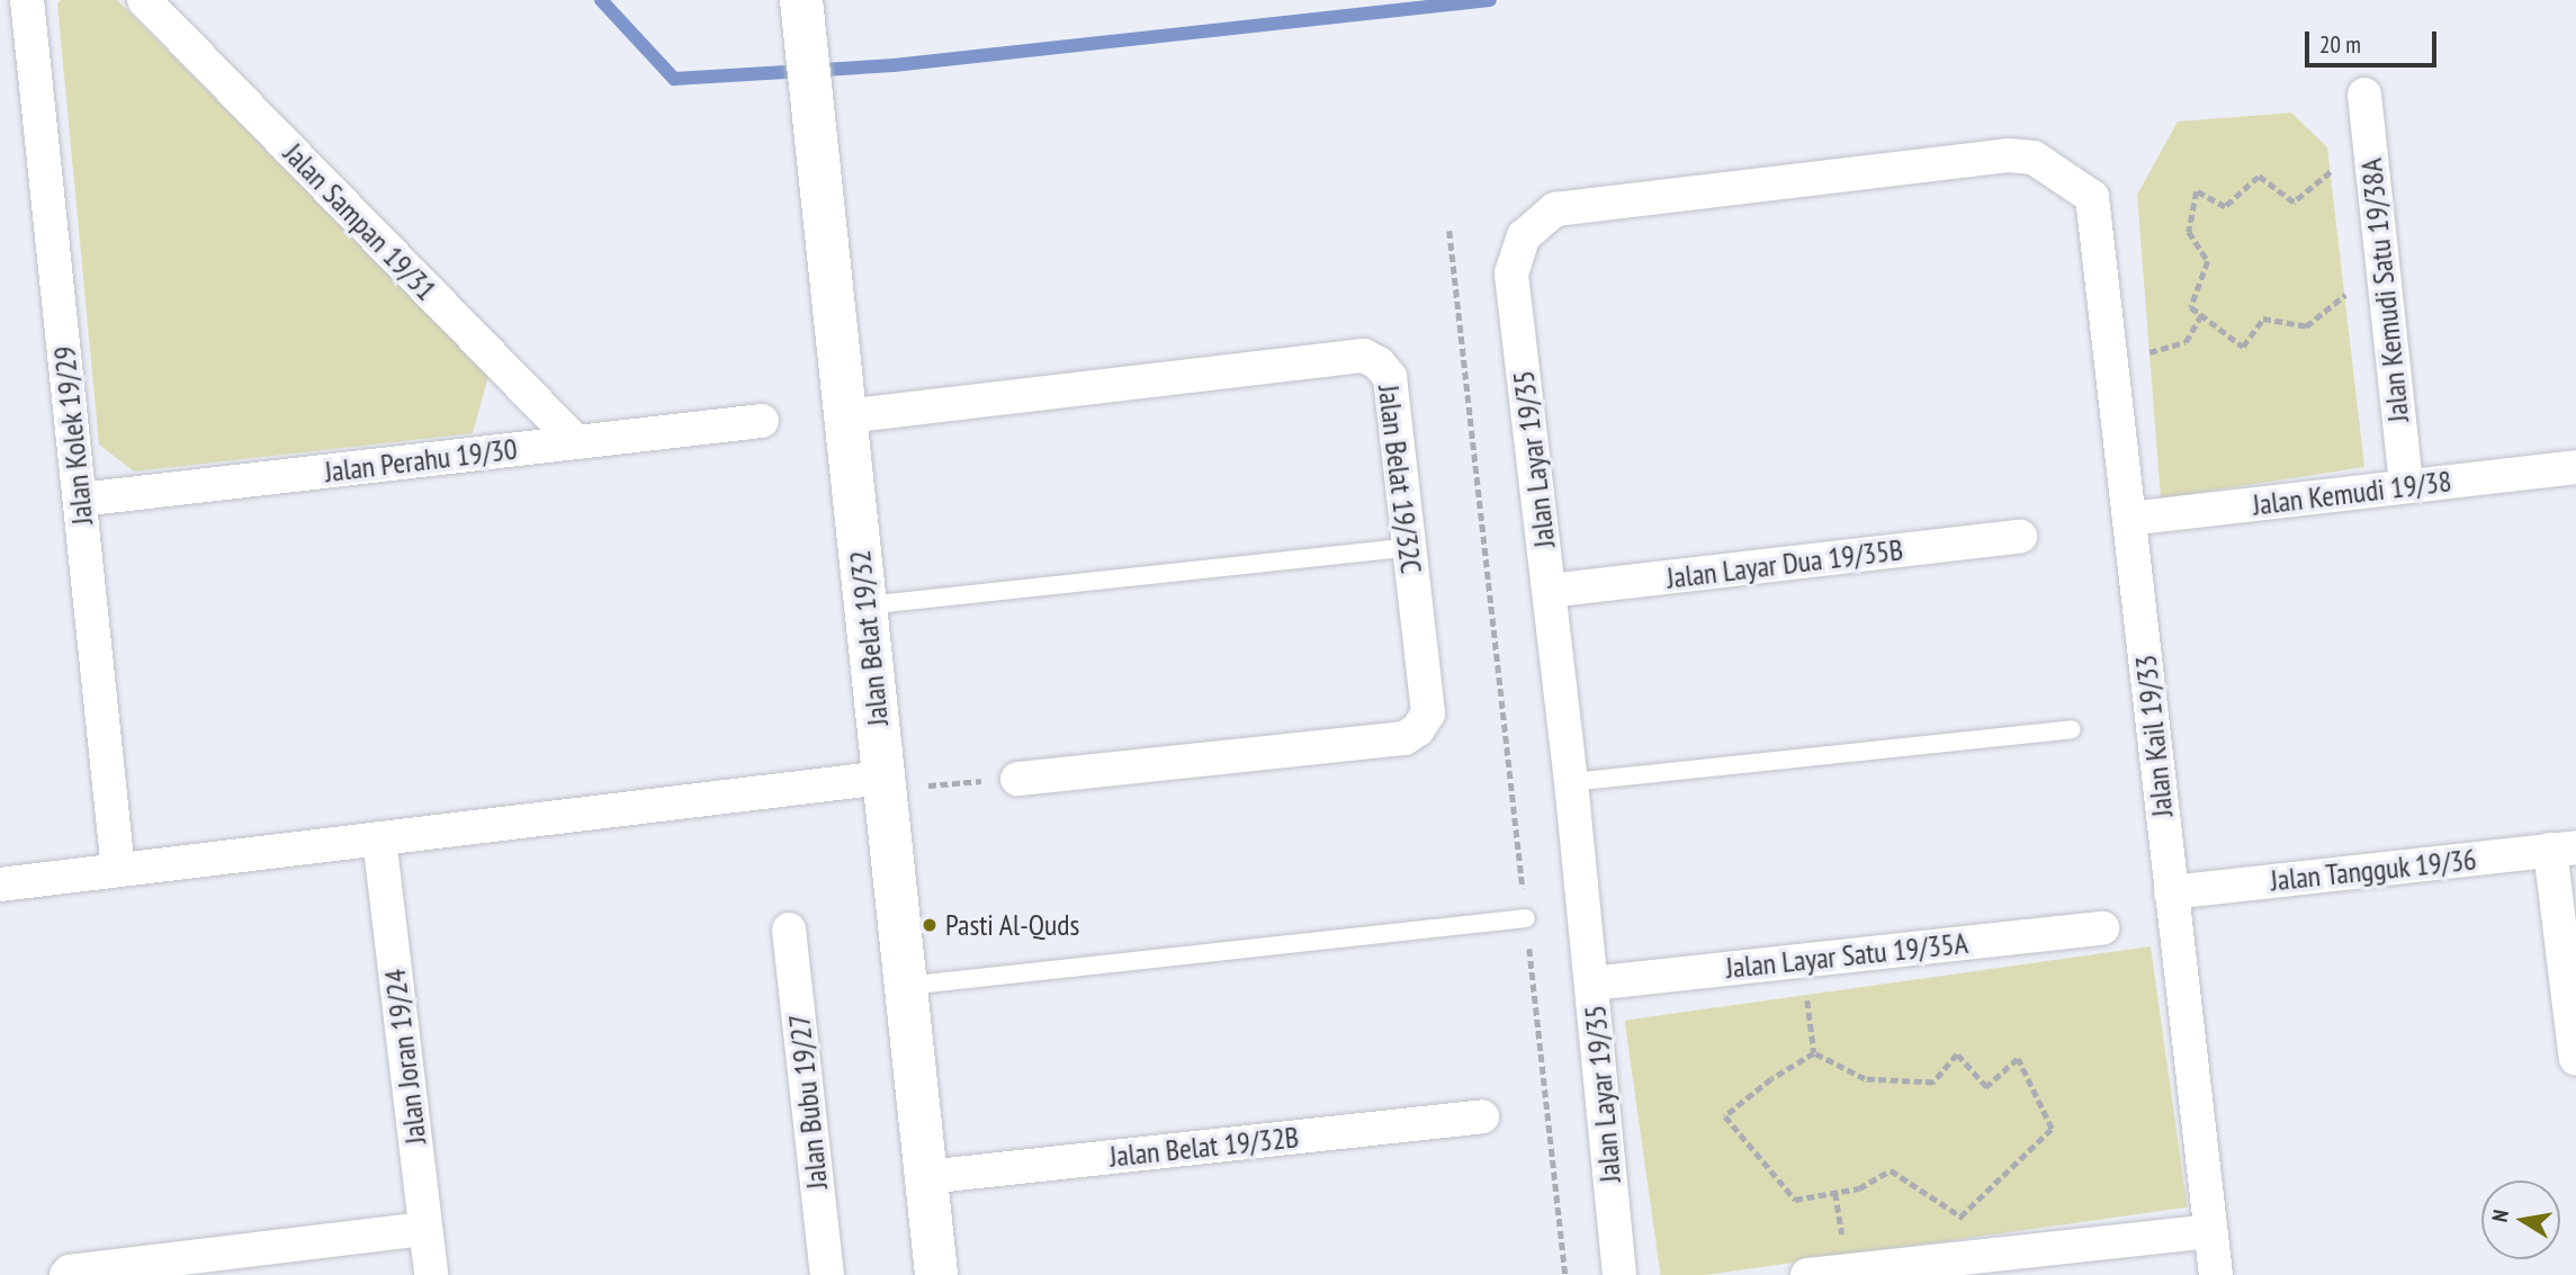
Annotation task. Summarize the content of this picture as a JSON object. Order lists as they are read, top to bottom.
{
  "streets": {
    "street": [
      "Jalan Sampan 19/31",
      "Jalan Kemudi Satu 19/38A",
      "Jalan Kolek 19/29",
      "Jalan Layar 19/35",
      "Jalan Perahu 19/30",
      "Jalan Belat 19/32C",
      "Jalan Kemudi 19/38",
      "Jalan Layar Dua 19/35B",
      "Jalan Belat 19/32",
      "Jalan Kail 19/33",
      "Jalan Tangguk 19/36",
      "Jalan Layar Satu 19/35A",
      "Jalan Joran 19/24",
      "Jalan Bubu 19/27",
      "Jalan Belat 19/32B"
    ]
  },
  "crossings": [
    ["Jalan Sampan 19/31", "Jalan Perahu 19/30"],
    ["Jalan Kemudi Satu 19/38A", "Jalan Kemudi 19/38"],
    ["Jalan Kolek 19/29", "Jalan Perahu 19/30"],
    ["Jalan Layar 19/35", "Jalan Layar Dua 19/35B"],
    ["Jalan Layar 19/35", "Jalan Kail 19/33"],
    ["Jalan Layar 19/35", "Jalan Layar Satu 19/35A"],
    ["Jalan Belat 19/32C", "Jalan Belat 19/32"],
    ["Jalan Kemudi 19/38", "Jalan Kail 19/33"],
    ["Jalan Belat 19/32", "Jalan Belat 19/32B"],
    ["Jalan Kail 19/33", "Jalan Tangguk 19/36"]
  ],
  "places": ["Pasti Al-Quds"],
  "scale_bar": "20 m",
  "north": "left"
}
